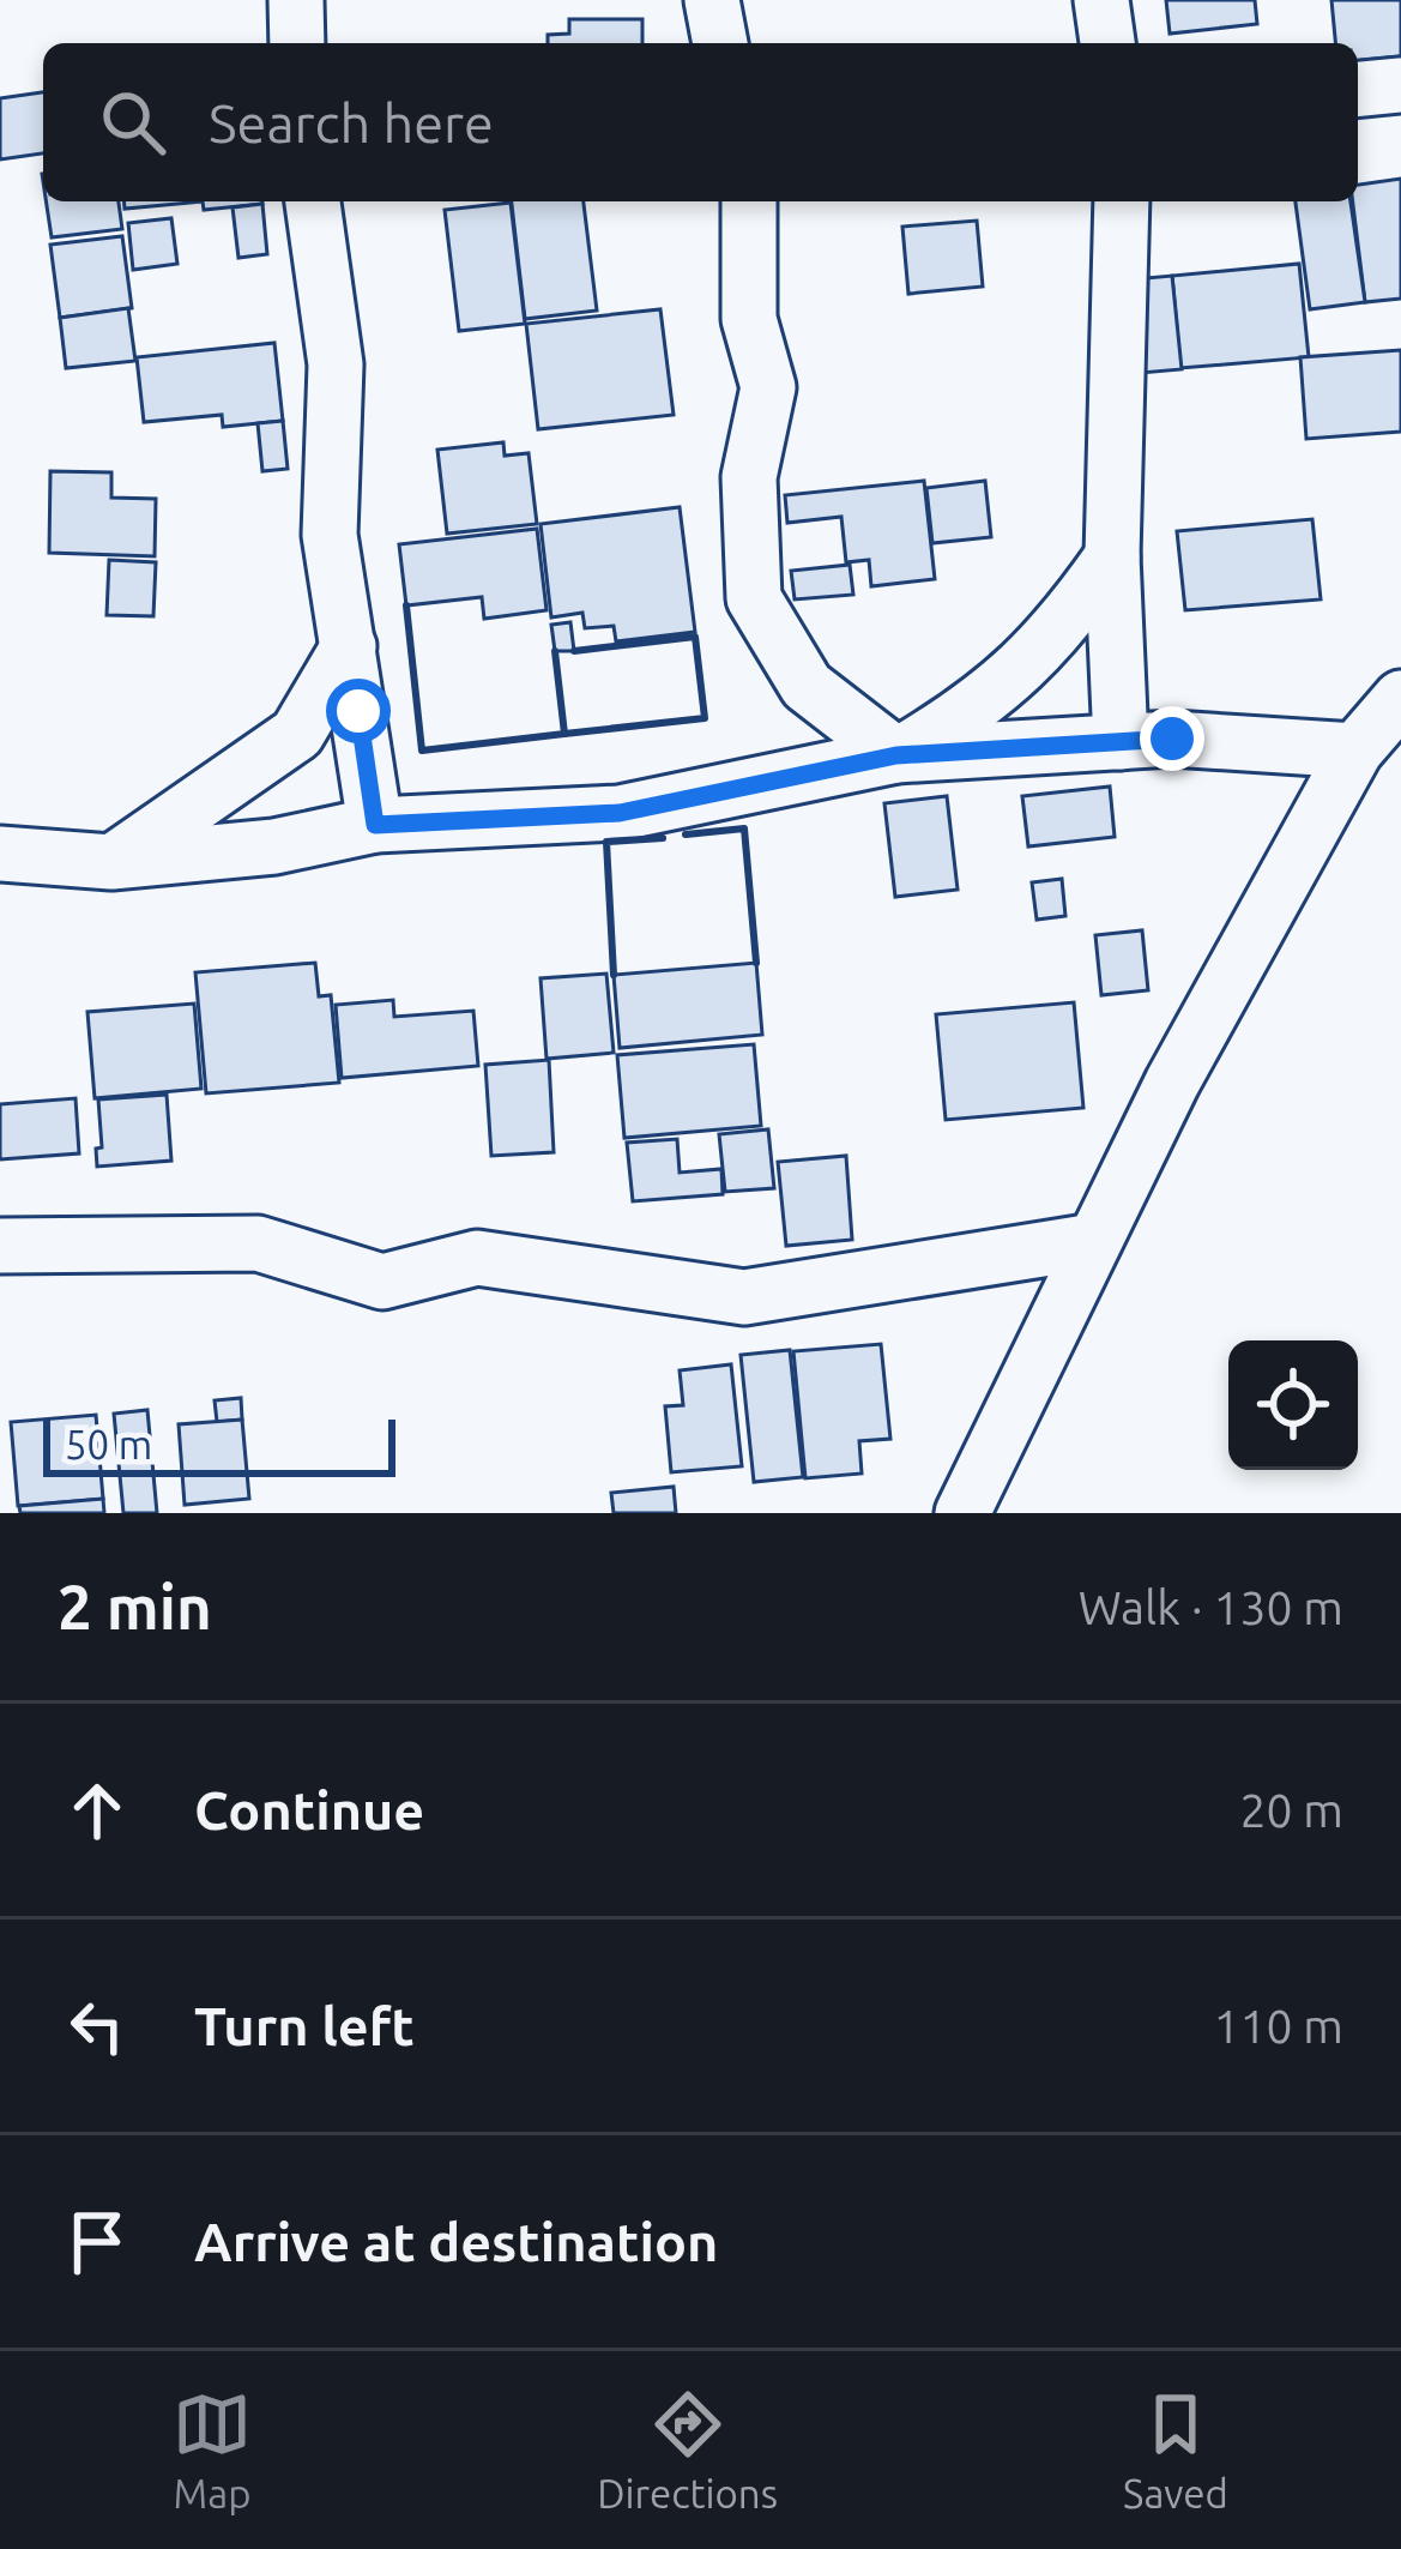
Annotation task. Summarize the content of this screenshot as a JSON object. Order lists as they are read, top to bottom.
{
  "scale_bar": "50 m",
  "page": {
    "search": "Search here",
    "scale": "50 m",
    "heading": ["2 min", "Walk · 130 m"],
    "list": [
      ["Continue", "20 m"],
      ["Turn left", "110 m"],
      "Arrive at destination"
    ],
    "nav": ["Map", "Directions", "Saved"]
  }
}
